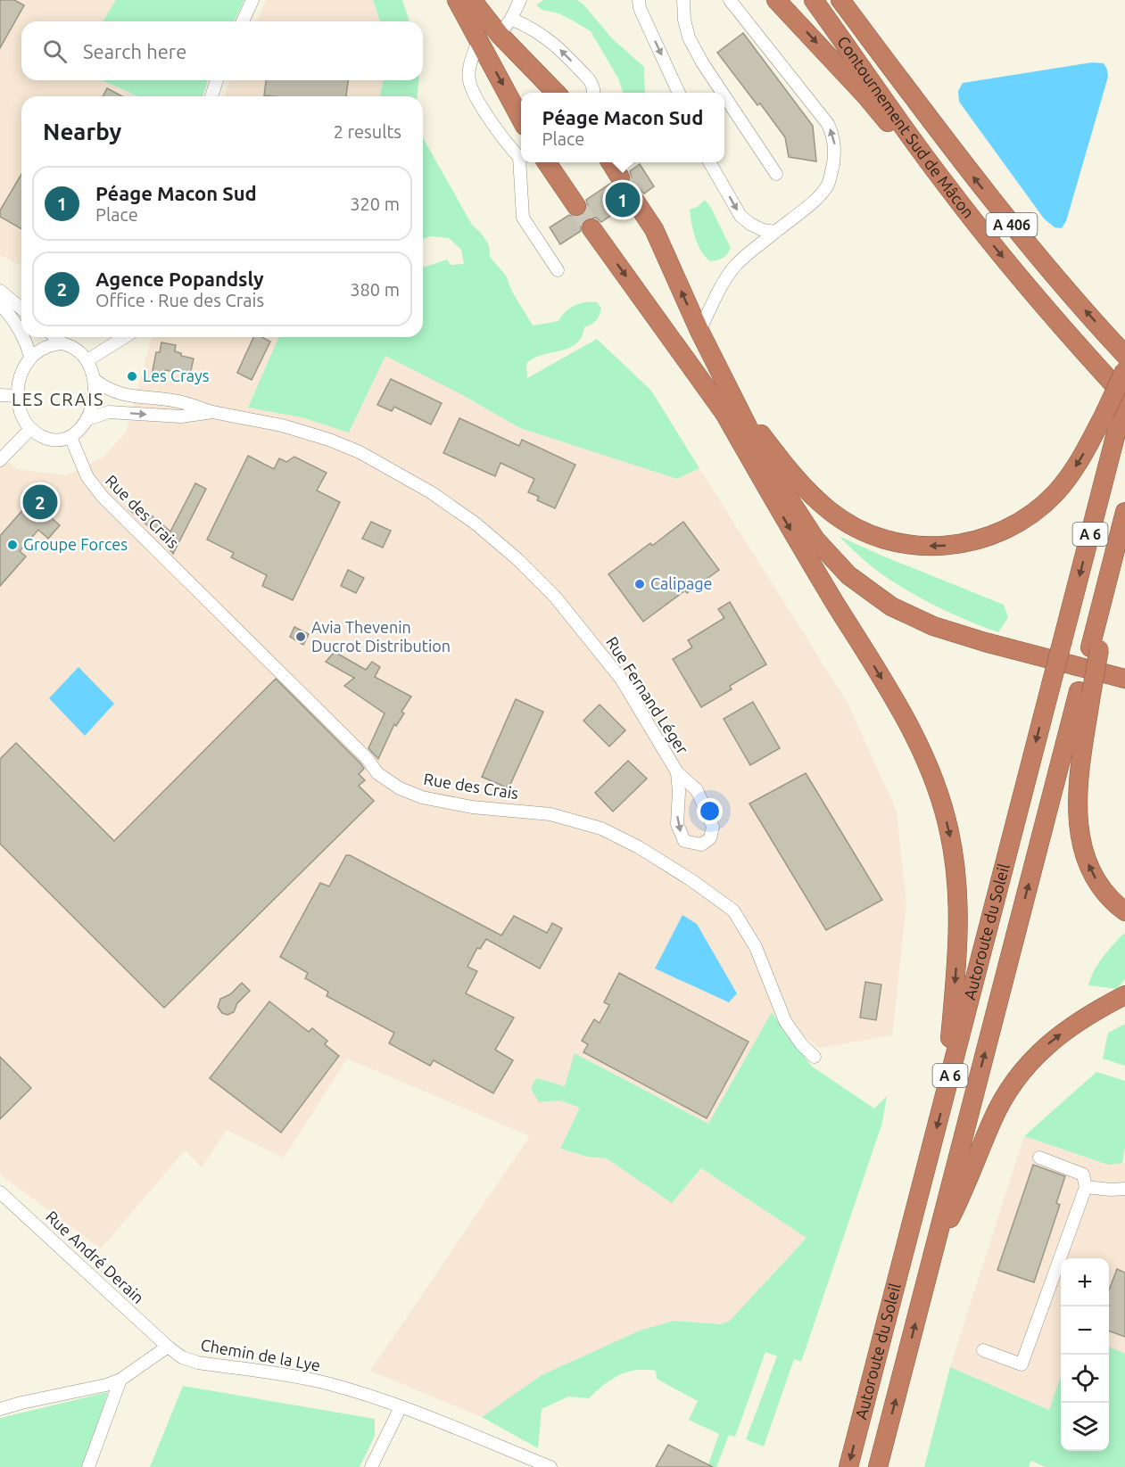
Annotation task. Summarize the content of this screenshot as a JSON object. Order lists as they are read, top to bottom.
{
  "streets": {
    "highway": [
      "Contournement Sud de Mâcon",
      "A 406",
      "A 6",
      "Autoroute du Soleil"
    ],
    "street": [
      "Rue des Crais",
      "Rue Fernand Léger",
      "Rue André Derain",
      "Chemin de la Lye"
    ]
  },
  "crossings": [
    ["Contournement Sud de Mâcon", "Autoroute du Soleil"],
    ["Rue des Crais", "Rue Fernand Léger"],
    ["Rue André Derain", "Chemin de la Lye"]
  ],
  "districts": ["LES CRAIS"],
  "places": [
    "Les Crays",
    "Groupe Forces",
    "Calipage",
    "Avia Thevenin Ducrot Distribution"
  ],
  "page": {
    "search": "Search here",
    "popup": ["Péage Macon Sud", "Place"],
    "heading": ["Nearby", "2 results"],
    "list": [
      {
        "mark": "1",
        "name": "Péage Macon Sud",
        "note": "Place",
        "value": "320 m"
      },
      {
        "mark": "2",
        "name": "Agence Popandsly",
        "note": "Office · Rue des Crais",
        "value": "380 m"
      }
    ],
    "pins": ["1", "2"],
    "map_buttons": ["+", "−"]
  }
}
